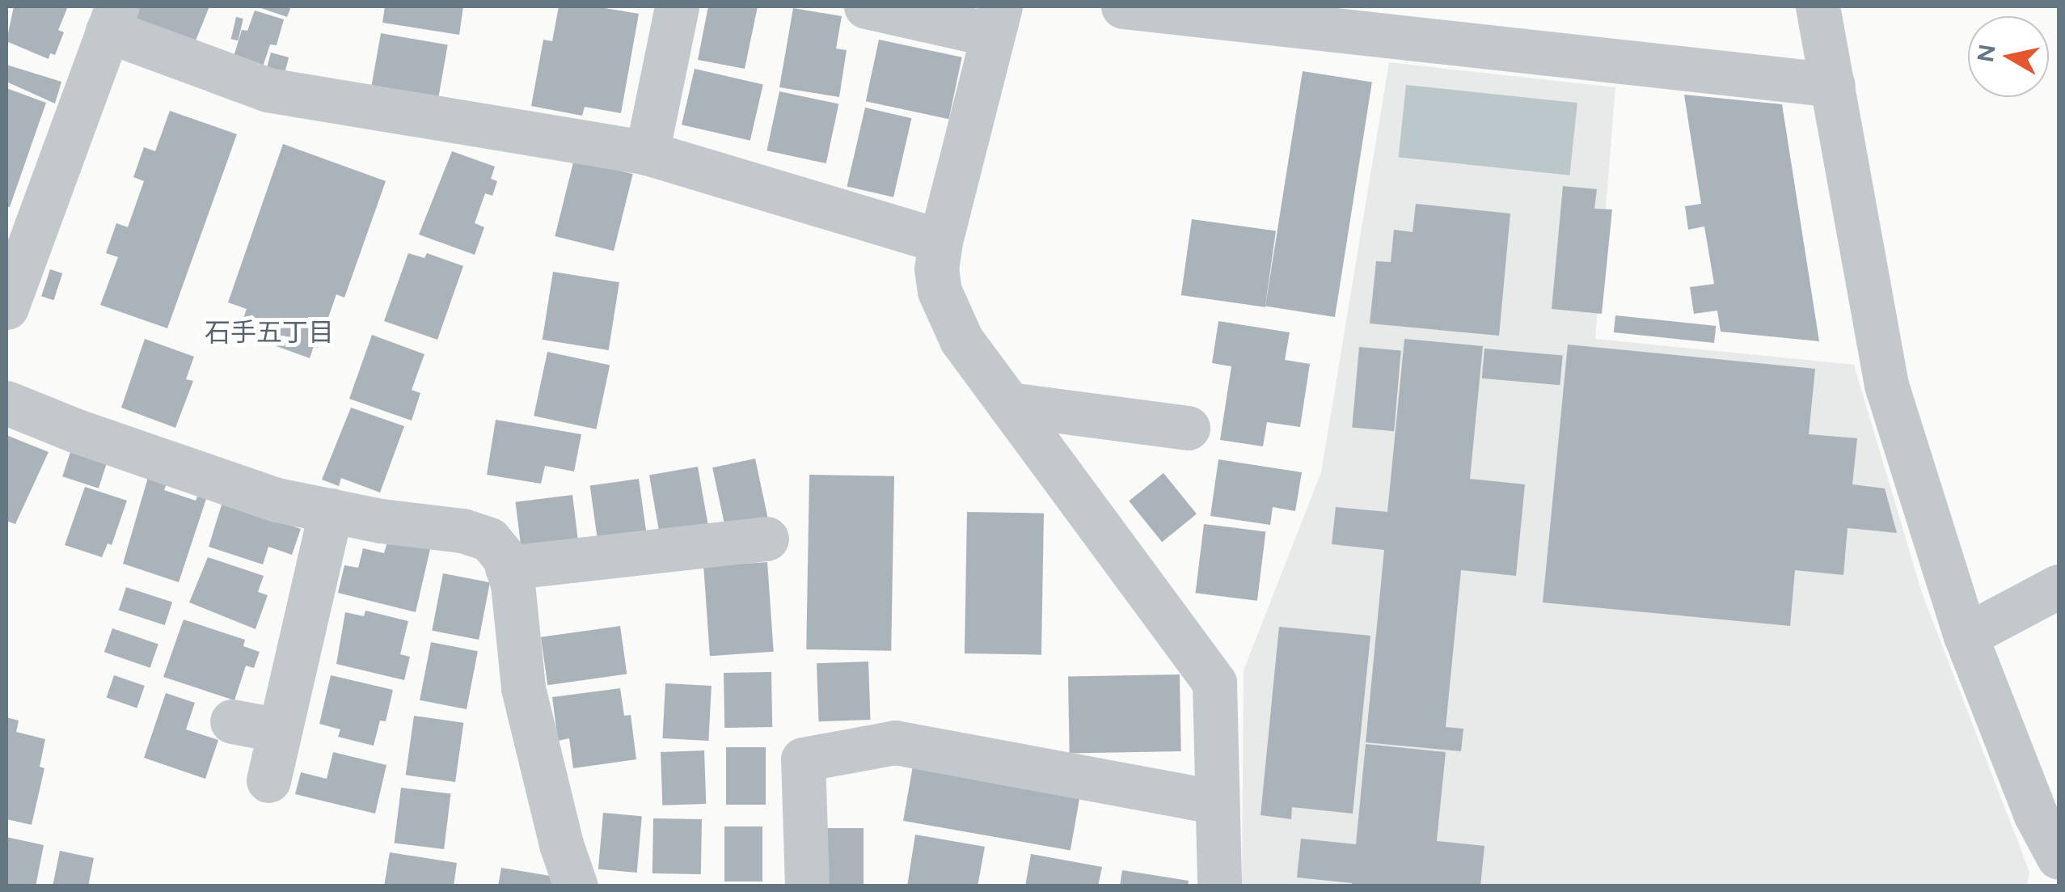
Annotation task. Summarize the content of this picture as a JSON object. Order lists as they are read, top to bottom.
{
  "districts": ["石手五丁目"],
  "north": "left"
}
